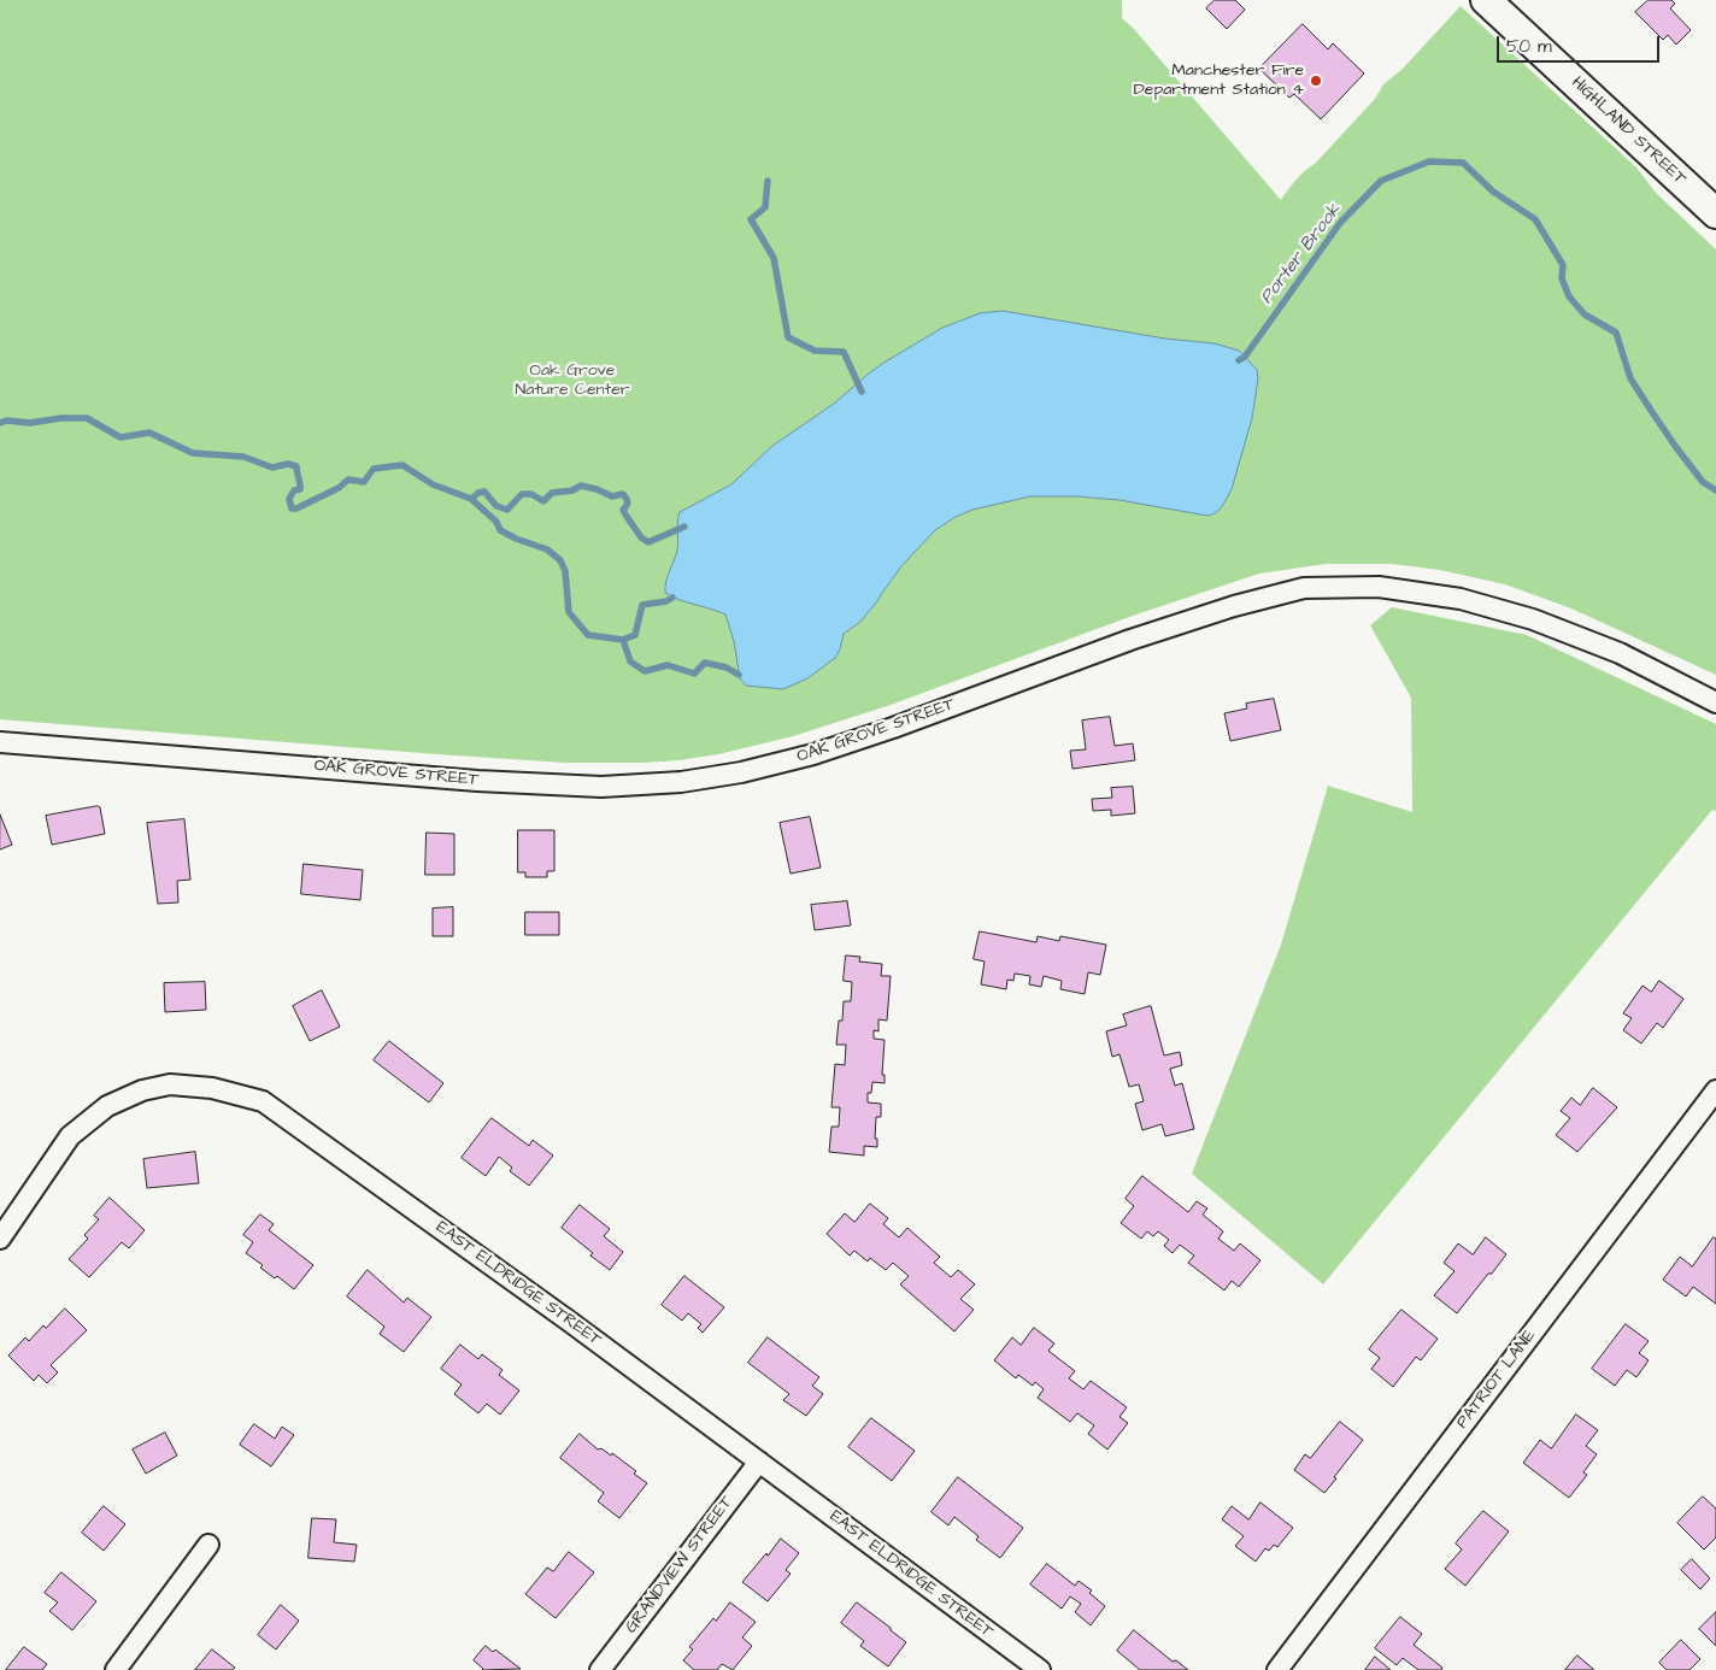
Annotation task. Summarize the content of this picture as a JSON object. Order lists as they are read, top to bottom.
{
  "streets": {
    "main road": ["HIGHLAND STREET"],
    "street": [
      "OAK GROVE STREET",
      "EAST ELDRIDGE STREET",
      "PATRIOT LANE",
      "GRANDVIEW STREET"
    ]
  },
  "crossings": [
    ["EAST ELDRIDGE STREET", "GRANDVIEW STREET"]
  ],
  "water": ["Porter Brook"],
  "parks": ["Oak Grove Nature Center"],
  "places": ["Manchester Fire Department Station 4"],
  "scale_bar": "50 m"
}
